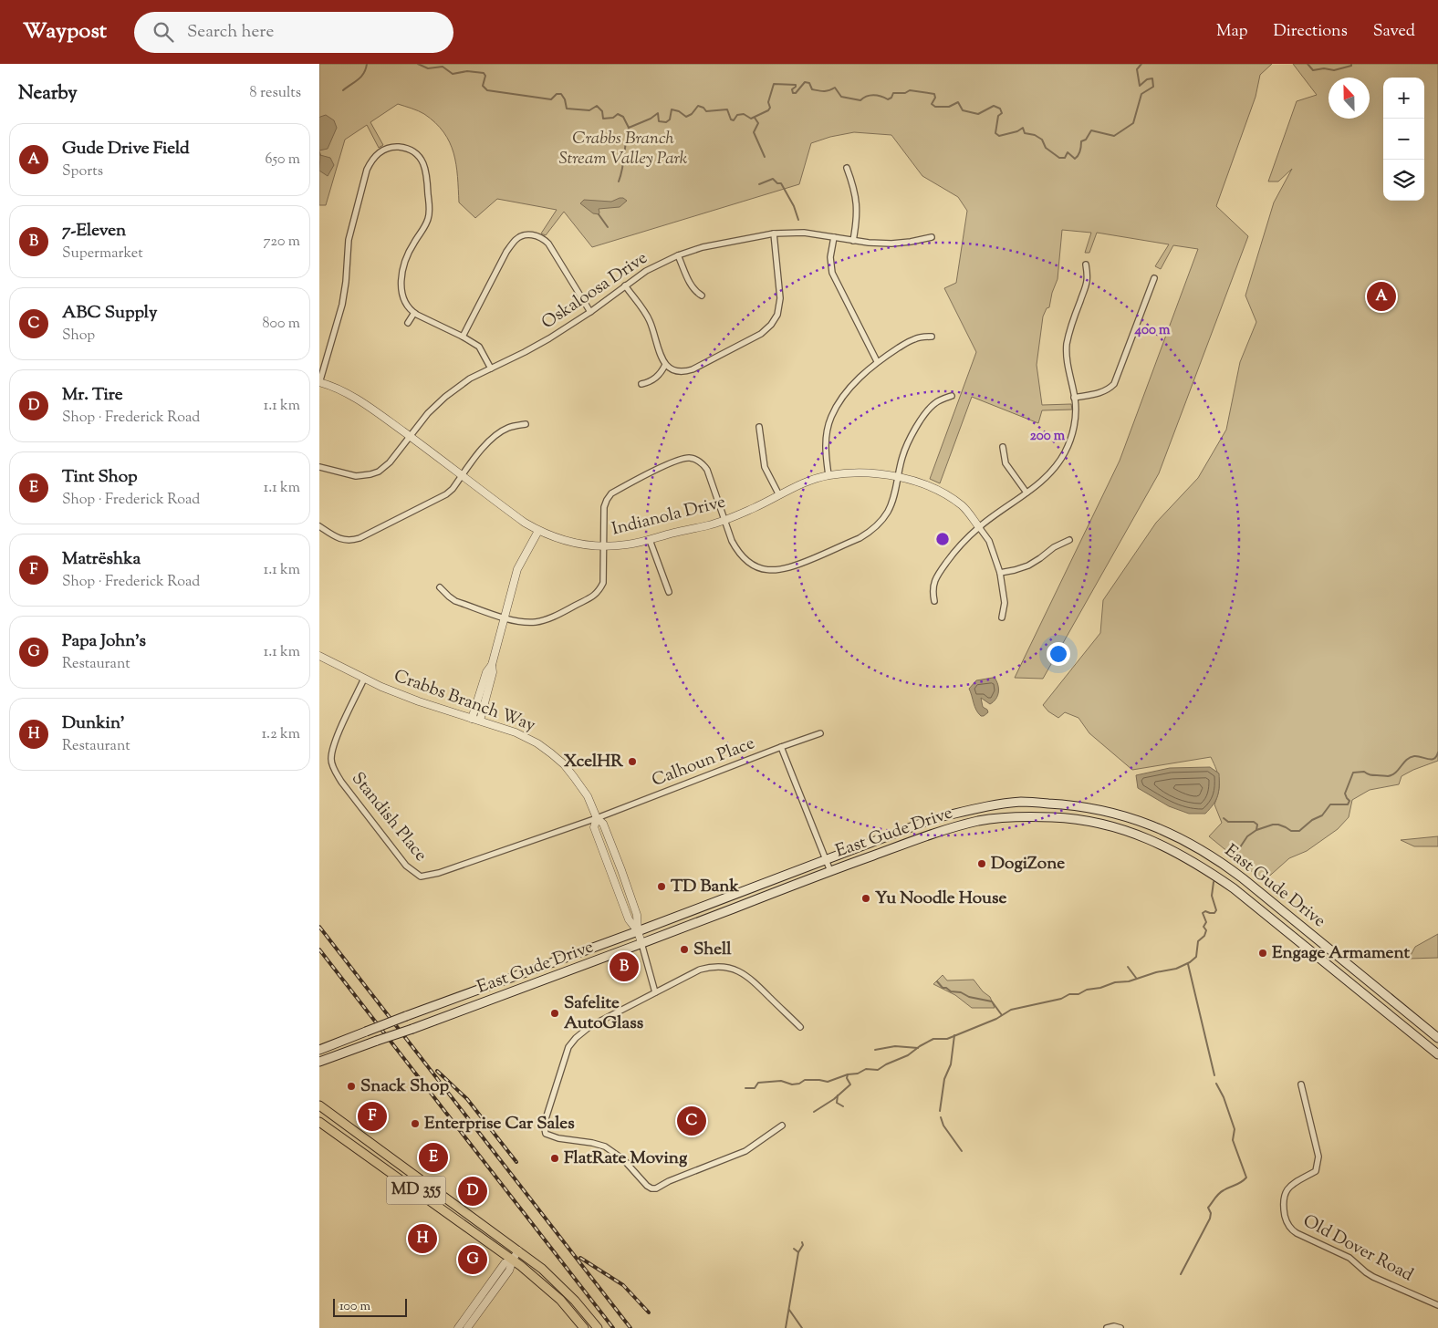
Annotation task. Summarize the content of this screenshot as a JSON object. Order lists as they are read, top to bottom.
{
  "streets": {
    "main road": ["East Gude Drive", "MD 355"],
    "street": [
      "Oskaloosa Drive",
      "Indianola Drive",
      "Crabbs Branch Way",
      "Calhoun Place",
      "Standish Place",
      "Old Dover Road"
    ]
  },
  "crossings": [
    ["Oskaloosa Drive", "Indianola Drive"],
    ["Crabbs Branch Way", "Calhoun Place"],
    ["Crabbs Branch Way", "Standish Place"],
    ["Crabbs Branch Way", "East Gude Drive"],
    ["Calhoun Place", "Standish Place"]
  ],
  "parks": ["Crabbs Branch Stream Valley Park"],
  "places": [
    "XcelHR",
    "DogiZone",
    "TD Bank",
    "Yu Noodle House",
    "Shell",
    "Engage Armament",
    "Safelite AutoGlass",
    "Snack Shop",
    "Enterprise Car Sales",
    "FlatRate Moving"
  ],
  "scale_bar": "100 m",
  "north": "top",
  "page": {
    "header": "Waypost",
    "search": "Search here",
    "nav": ["Map", "Directions", "Saved"],
    "heading": ["Nearby", "8 results"],
    "map_buttons": ["+", "−"],
    "list": [
      {
        "mark": "A",
        "name": "Gude Drive Field",
        "note": "Sports",
        "value": "650 m"
      },
      {
        "mark": "B",
        "name": "7-Eleven",
        "note": "Supermarket",
        "value": "720 m"
      },
      {
        "mark": "C",
        "name": "ABC Supply",
        "note": "Shop",
        "value": "800 m"
      },
      {
        "mark": "D",
        "name": "Mr. Tire",
        "note": "Shop · Frederick Road",
        "value": "1.1 km"
      },
      {
        "mark": "E",
        "name": "Tint Shop",
        "note": "Shop · Frederick Road",
        "value": "1.1 km"
      },
      {
        "mark": "F",
        "name": "Matrëshka",
        "note": "Shop · Frederick Road",
        "value": "1.1 km"
      },
      {
        "mark": "G",
        "name": "Papa John's",
        "note": "Restaurant",
        "value": "1.1 km"
      },
      {
        "mark": "H",
        "name": "Dunkin'",
        "note": "Restaurant",
        "value": "1.2 km"
      }
    ],
    "pins": [
      "A",
      "B",
      "F",
      "C",
      "E",
      "D",
      "H",
      "G"
    ],
    "scale": "100 m"
  },
  "rings": ["400 m", "200 m"]
}
